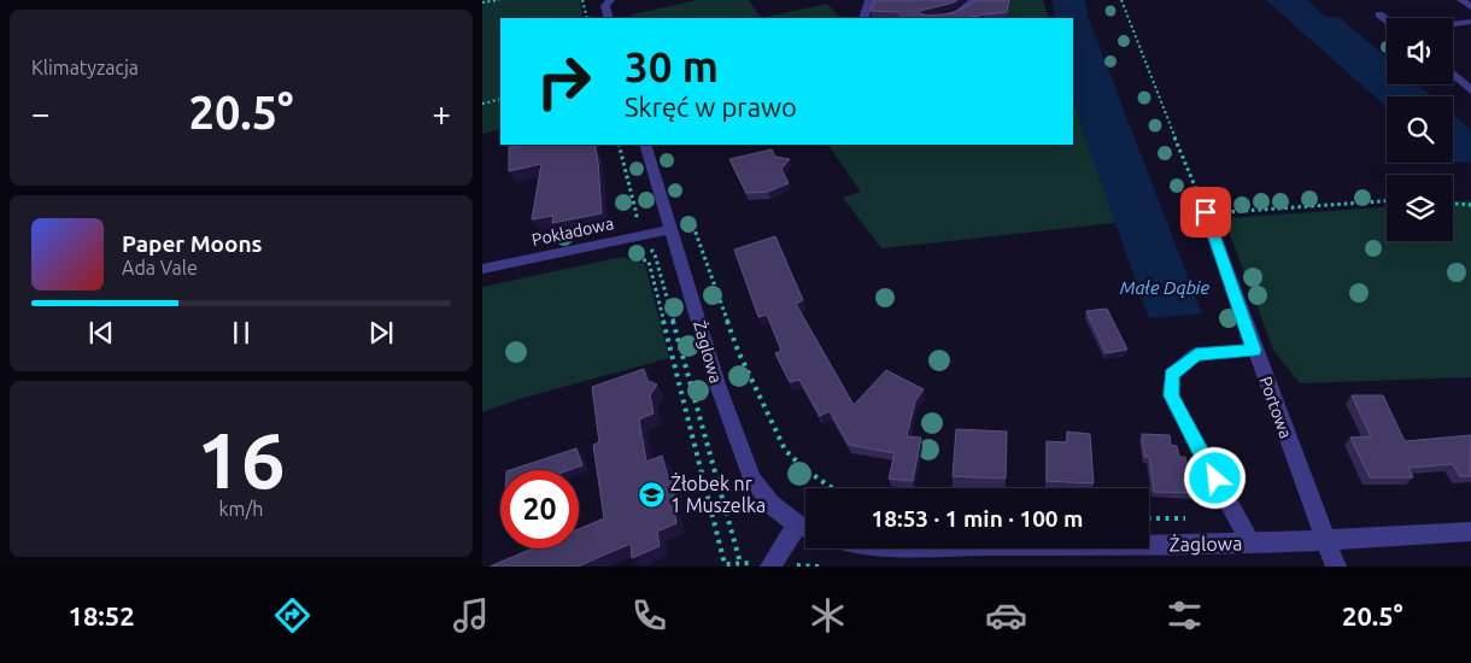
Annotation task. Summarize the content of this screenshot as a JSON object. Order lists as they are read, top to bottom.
{
  "streets": {
    "street": ["Pokładowa", "Żaglowa", "Portowa"]
  },
  "crossings": [
    ["Pokładowa", "Żaglowa"],
    ["Żaglowa", "Portowa"]
  ],
  "water": ["Małe Dąbie"],
  "places": {
    "school or university": ["Żłobek nr 1 Muszelka"]
  },
  "page": {
    "tile": [
      "Klimatyzacja",
      ["16", "km/h"]
    ],
    "turn": ["30 m", "Skręć w prawo"],
    "heat": ["−", "20.5°", "+"],
    "song": ["Paper Moons", "Ada Vale"],
    "limit": "20",
    "trip": "18:53 · 1 min · 100 m",
    "tabs": ["18:52", "20.5°"]
  }
}
